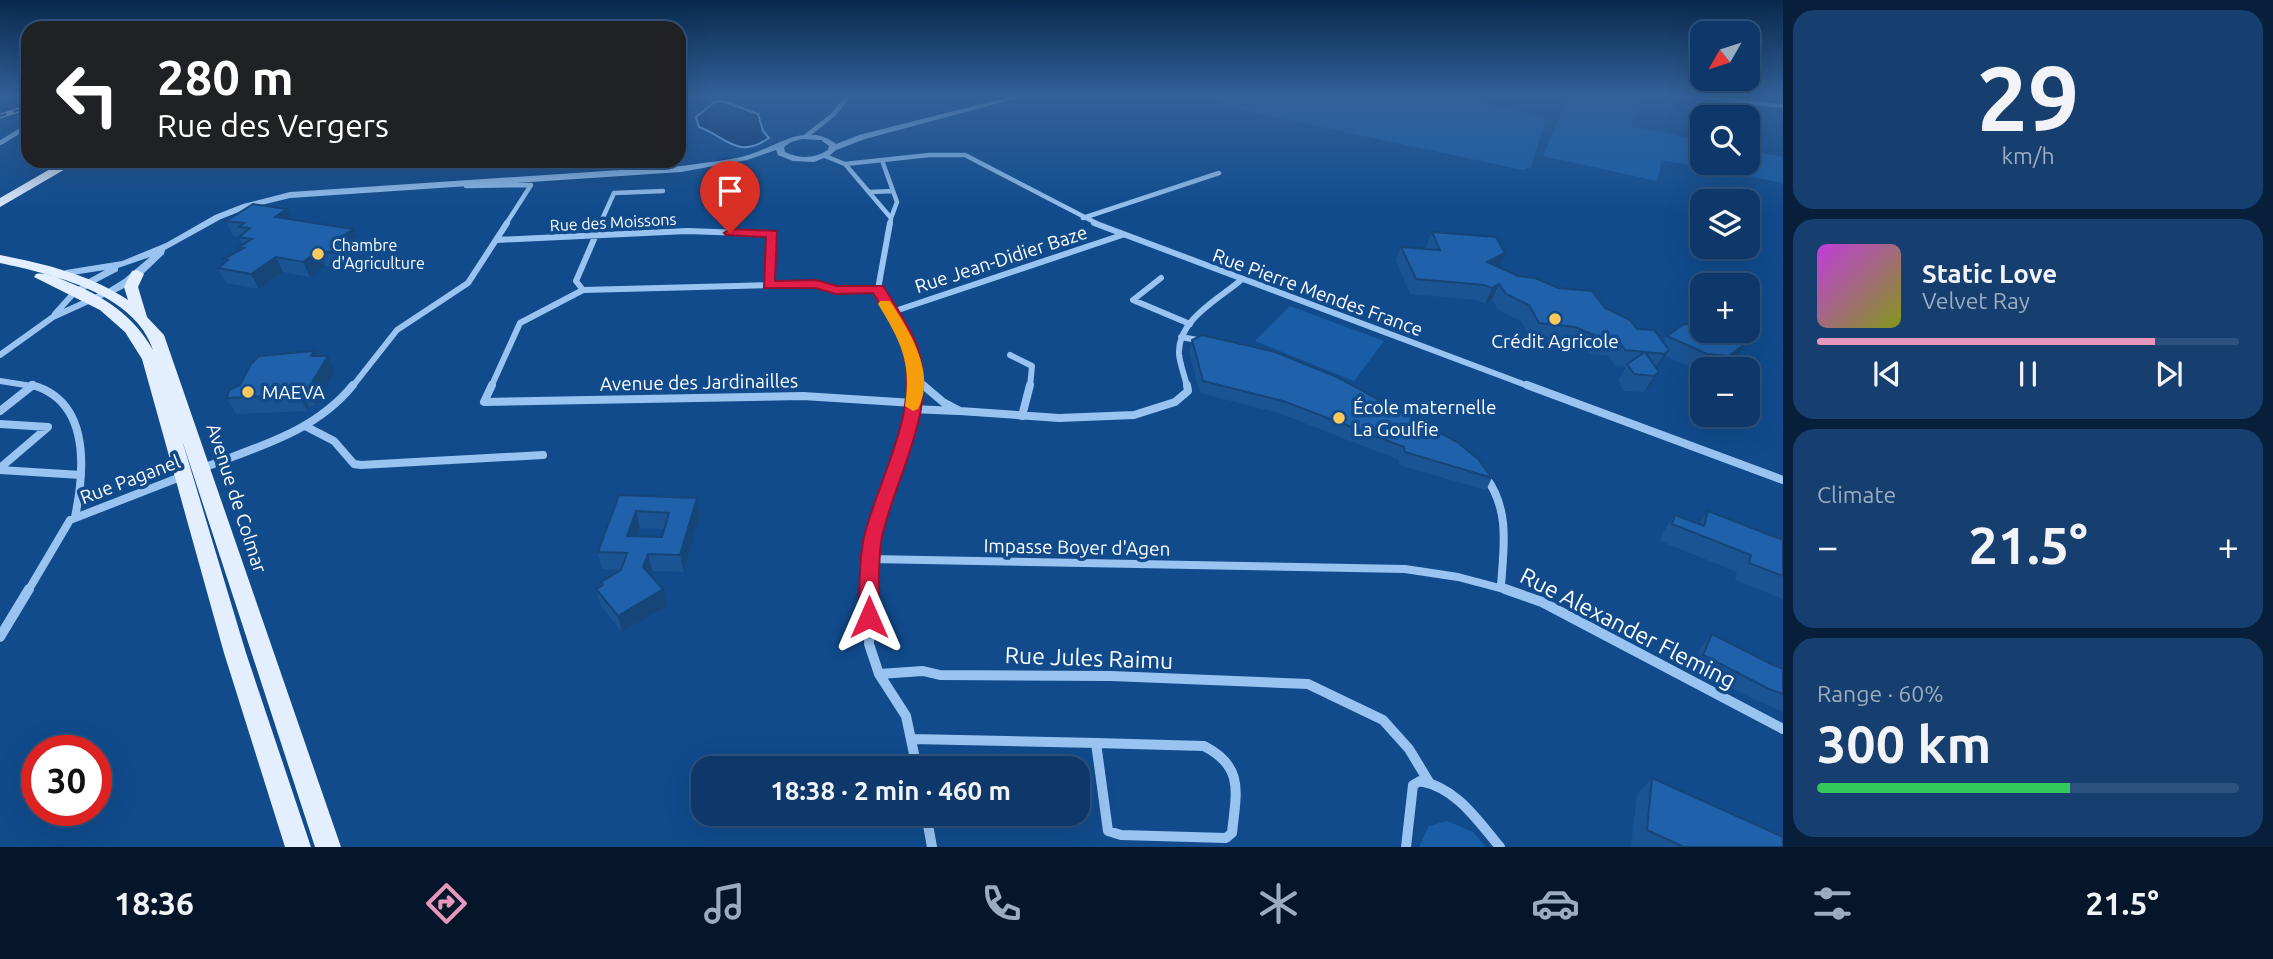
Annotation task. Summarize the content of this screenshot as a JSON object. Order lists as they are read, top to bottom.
{
  "streets": {
    "main road": ["Avenue de Colmar"],
    "street": [
      "Rue des Moissons",
      "Rue Jean-Didier Baze",
      "Rue Pierre Mendes France",
      "Avenue des Jardinailles",
      "Rue Paganel",
      "Impasse Boyer d'Agen",
      "Rue Alexander Fleming",
      "Rue Jules Raimu"
    ]
  },
  "crossings": [
    ["Rue des Moissons", "Rue Paganel"],
    ["Rue Jean-Didier Baze", "Rue Pierre Mendes France"],
    ["Rue Paganel", "Avenue de Colmar"],
    ["Impasse Boyer d'Agen", "Rue Alexander Fleming"]
  ],
  "places": [
    "Chambre d'Agriculture",
    "Crédit Agricole",
    "MAEVA",
    "École maternelle La Goulfie"
  ],
  "north": "bottom left",
  "page": {
    "tile": [
      ["29", "km/h"],
      "Climate",
      ["Range · 60%", "300 km"]
    ],
    "map_buttons": ["+", "−"],
    "turn": ["280 m", "Rue des Vergers"],
    "song": ["Static Love", "Velvet Ray"],
    "heat": ["−", "21.5°", "+"],
    "limit": "30",
    "trip": "18:38 · 2 min · 460 m",
    "tabs": ["18:36", "21.5°"]
  }
}
